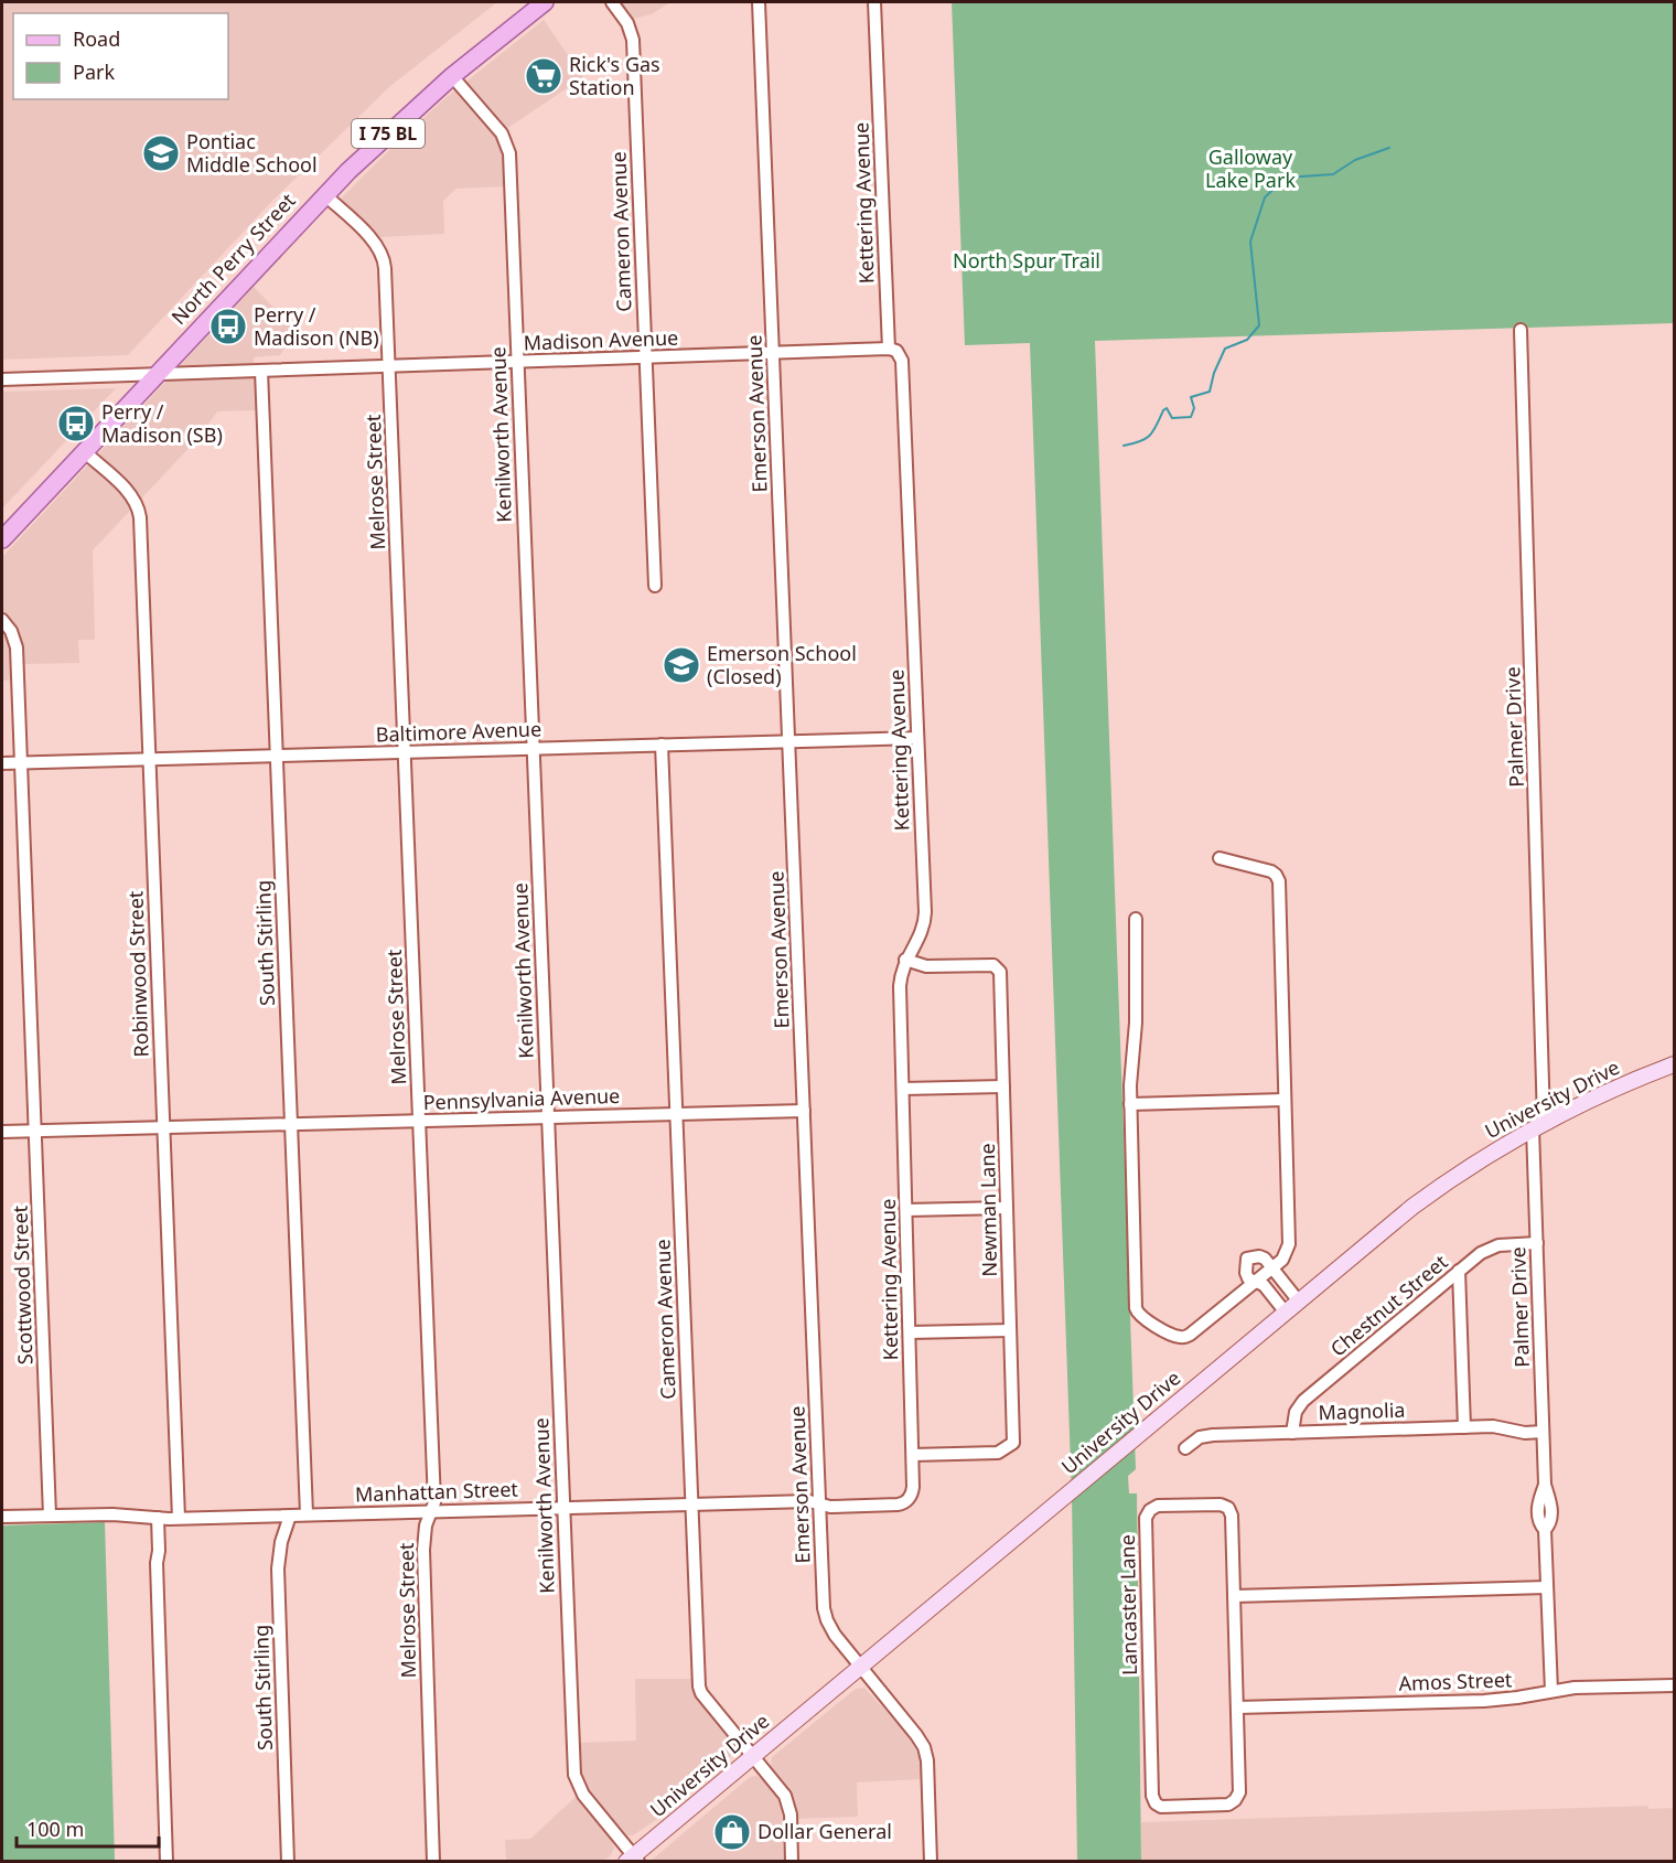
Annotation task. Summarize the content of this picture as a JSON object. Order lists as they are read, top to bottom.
{
  "streets": {
    "main road": ["I 75 BL", "North Perry Street", "University Drive"],
    "street": [
      "Kettering Avenue",
      "Cameron Avenue",
      "Madison Avenue",
      "Emerson Avenue",
      "Kenilworth Avenue",
      "Melrose Street",
      "Palmer Drive",
      "Baltimore Avenue",
      "South Stirling",
      "Robinwood Street",
      "Pennsylvania Avenue",
      "Newman Lane",
      "Scottwood Street",
      "Chestnut Street",
      "Magnolia",
      "Manhattan Street",
      "Lancaster Lane",
      "Amos Street"
    ]
  },
  "crossings": [
    ["Kettering Avenue", "Madison Avenue"],
    ["Kettering Avenue", "Baltimore Avenue"],
    ["Kettering Avenue", "Newman Lane"],
    ["Kettering Avenue", "Manhattan Street"],
    ["Cameron Avenue", "Madison Avenue"],
    ["Cameron Avenue", "Baltimore Avenue"],
    ["Cameron Avenue", "Pennsylvania Avenue"],
    ["Cameron Avenue", "University Drive"],
    ["Cameron Avenue", "Manhattan Street"],
    ["North Perry Street", "Madison Avenue"],
    ["North Perry Street", "Kenilworth Avenue"],
    ["North Perry Street", "Melrose Street"],
    ["North Perry Street", "Robinwood Street"],
    ["Madison Avenue", "Emerson Avenue"],
    ["Madison Avenue", "Kenilworth Avenue"],
    ["Madison Avenue", "Melrose Street"],
    ["Madison Avenue", "South Stirling"],
    ["Emerson Avenue", "Baltimore Avenue"],
    ["Emerson Avenue", "Pennsylvania Avenue"],
    ["Emerson Avenue", "University Drive"],
    ["Emerson Avenue", "Manhattan Street"],
    ["Kenilworth Avenue", "Baltimore Avenue"],
    ["Kenilworth Avenue", "Pennsylvania Avenue"],
    ["Kenilworth Avenue", "University Drive"],
    ["Kenilworth Avenue", "Manhattan Street"],
    ["Melrose Street", "Baltimore Avenue"],
    ["Melrose Street", "Pennsylvania Avenue"],
    ["Melrose Street", "Manhattan Street"],
    ["Palmer Drive", "University Drive"],
    ["Palmer Drive", "Chestnut Street"],
    ["Palmer Drive", "Magnolia"],
    ["Palmer Drive", "Amos Street"],
    ["Baltimore Avenue", "South Stirling"],
    ["Baltimore Avenue", "Robinwood Street"],
    ["Baltimore Avenue", "Scottwood Street"],
    ["South Stirling", "Pennsylvania Avenue"],
    ["South Stirling", "Manhattan Street"],
    ["Robinwood Street", "Pennsylvania Avenue"],
    ["Robinwood Street", "Manhattan Street"],
    ["Pennsylvania Avenue", "Scottwood Street"],
    ["Scottwood Street", "Manhattan Street"],
    ["Chestnut Street", "Magnolia"],
    ["Lancaster Lane", "Amos Street"]
  ],
  "parks": ["Galloway Lake Park", "North Spur Trail"],
  "places": {
    "supermarket": ["Rick's Gas Station"],
    "school or university": ["Pontiac Middle School", "Emerson School (Closed)"],
    "bus stop": ["Perry / Madison (NB)", "Perry / Madison (SB)"],
    "shop": ["Dollar General"]
  },
  "legend": ["Road", "Park"],
  "scale_bar": "100 m"
}
